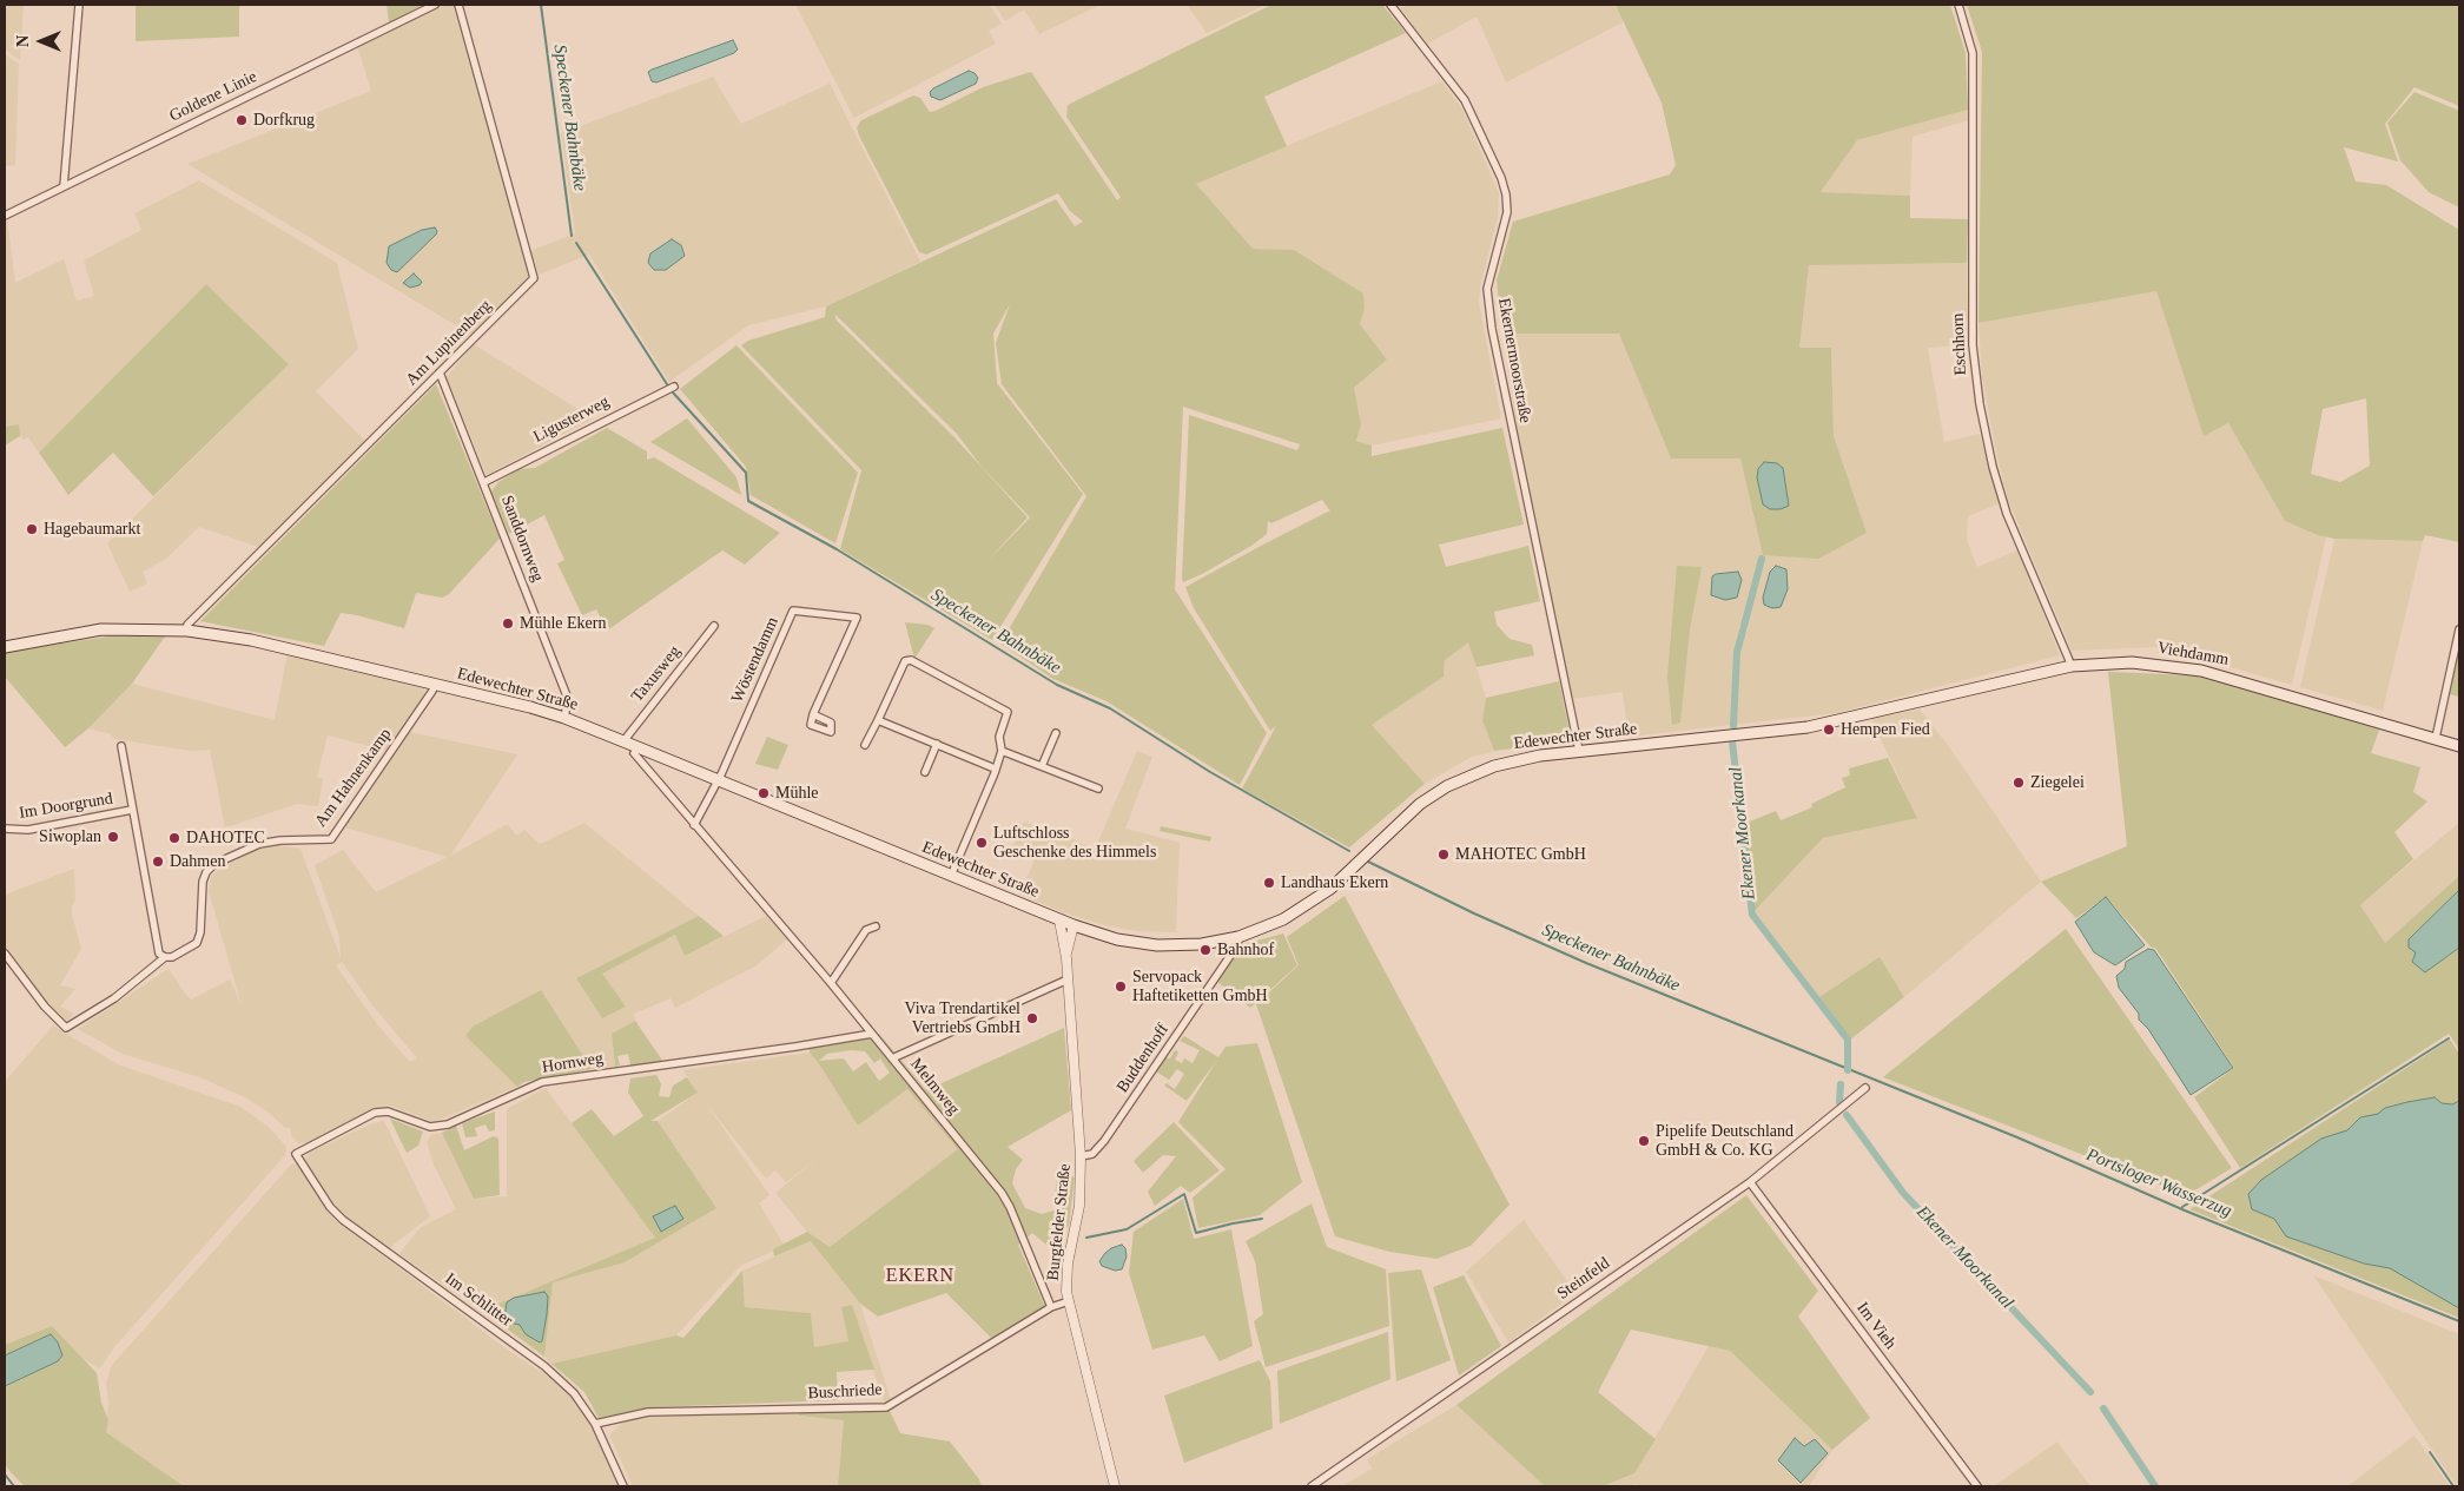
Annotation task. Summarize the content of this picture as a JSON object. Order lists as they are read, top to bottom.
{
  "streets": {
    "main road": ["Viehdamm", "Edewechter Straße"],
    "street": [
      "Goldene Linie",
      "Am Lupinenberg",
      "Eschhorn",
      "Ekernermoorstraße",
      "Ligusterweg",
      "Sanddornweg",
      "Wöstendamm",
      "Taxusweg",
      "Am Hahnenkamp",
      "Im Doorgrund",
      "Buddenhoff",
      "Hornweg",
      "Melmweg",
      "Burgfelder Straße",
      "Steinfeld",
      "Im Schlitter",
      "Im Vieh",
      "Buschriede"
    ]
  },
  "crossings": [
    ["Am Lupinenberg", "Sanddornweg"],
    ["Am Lupinenberg", "Edewechter Straße"],
    ["Eschhorn", "Viehdamm"],
    ["Ekernermoorstraße", "Edewechter Straße"],
    ["Ligusterweg", "Sanddornweg"],
    ["Sanddornweg", "Edewechter Straße"],
    ["Viehdamm", "Edewechter Straße"],
    ["Wöstendamm", "Edewechter Straße"],
    ["Taxusweg", "Edewechter Straße"],
    ["Edewechter Straße", "Am Hahnenkamp"],
    ["Edewechter Straße", "Buddenhoff"],
    ["Edewechter Straße", "Burgfelder Straße"],
    ["Buddenhoff", "Burgfelder Straße"],
    ["Hornweg", "Melmweg"],
    ["Hornweg", "Im Schlitter"],
    ["Melmweg", "Buschriede"],
    ["Burgfelder Straße", "Buschriede"],
    ["Steinfeld", "Im Vieh"],
    ["Im Schlitter", "Buschriede"]
  ],
  "districts": ["EKERN"],
  "water": ["Speckener Bahnbäke", "Ekener Moorkanal", "Portsloger Wasserzug"],
  "places": [
    "Dorfkrug",
    "Hagebaumarkt",
    "Mühle Ekern",
    "Hempen Fied",
    "Ziegelei",
    "Mühle",
    "Siwoplan",
    "DAHOTEC",
    "Luftschloss Geschenke des Himmels",
    "MAHOTEC GmbH",
    "Dahmen",
    "Landhaus Ekern",
    "Bahnhof",
    "Servopack Haftetiketten GmbH",
    "Viva Trendartikel Vertriebs GmbH",
    "Pipelife Deutschland GmbH & Co. KG"
  ],
  "north": "left"
}
